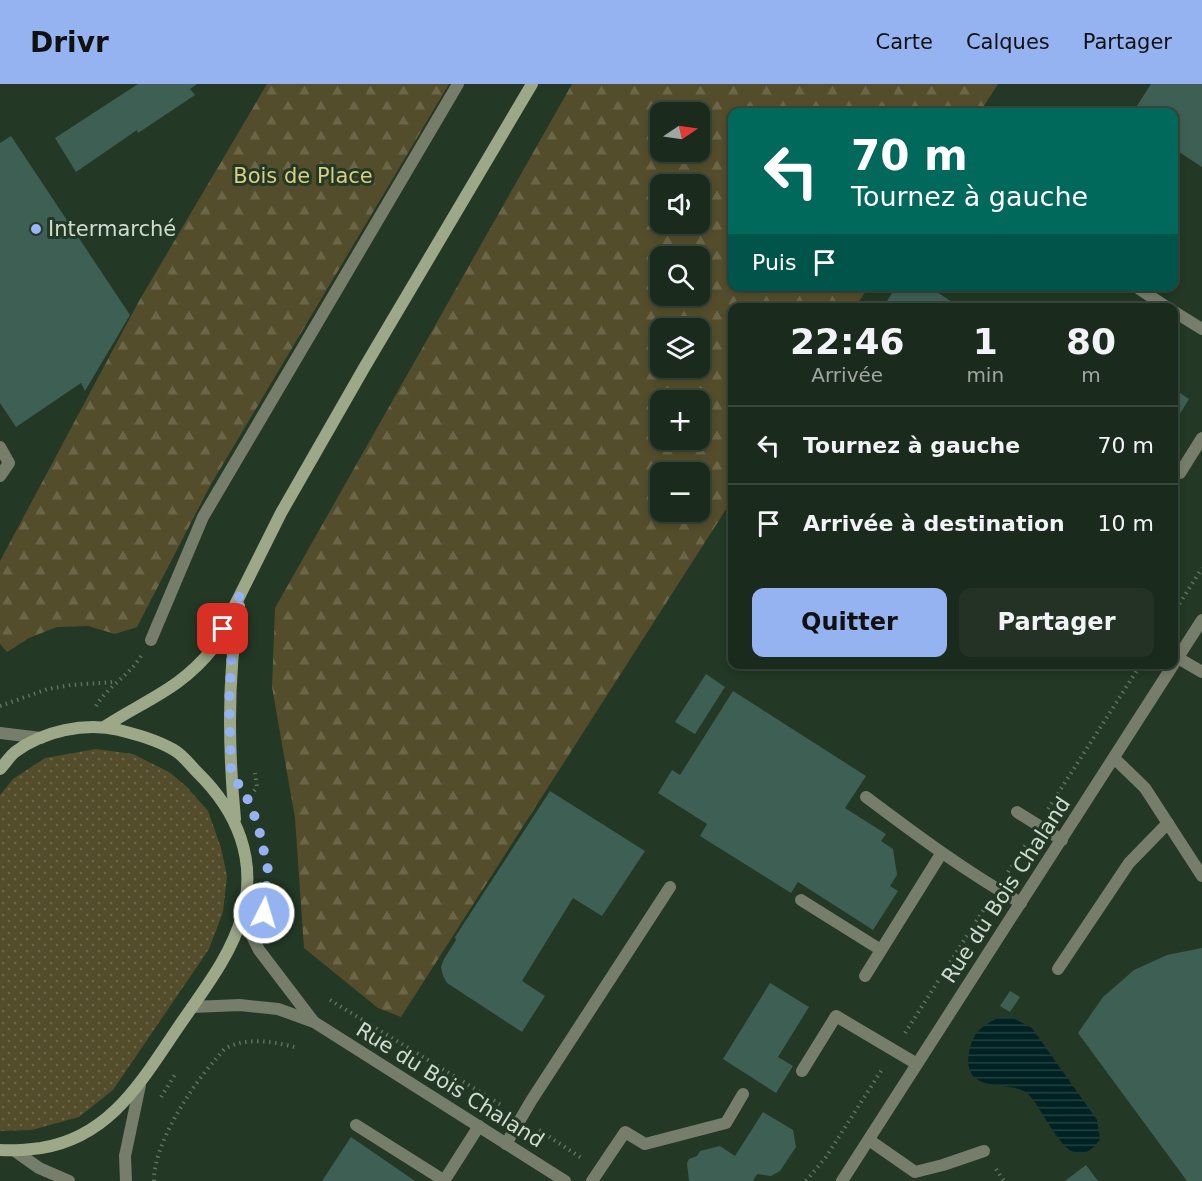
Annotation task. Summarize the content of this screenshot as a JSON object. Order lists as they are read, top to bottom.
{
  "streets": {
    "street": ["Rue du Bois Chaland"]
  },
  "parks": ["Bois de Place"],
  "places": ["Intermarché"],
  "north": "right",
  "page": {
    "header": "Drivr",
    "nav": ["Carte", "Calques", "Partager"],
    "map_buttons": ["+", "−"],
    "turn": ["70 m", "Tournez à gauche"],
    "then": "Puis",
    "eta": [
      "22:46",
      "Arrivée",
      "1",
      "min",
      "80",
      "m"
    ],
    "list": [
      {
        "name": "Tournez à gauche",
        "value": "70 m"
      },
      {
        "name": "Arrivée à destination",
        "value": "10 m"
      }
    ],
    "buttons": ["Quitter", "Partager"]
  }
}
